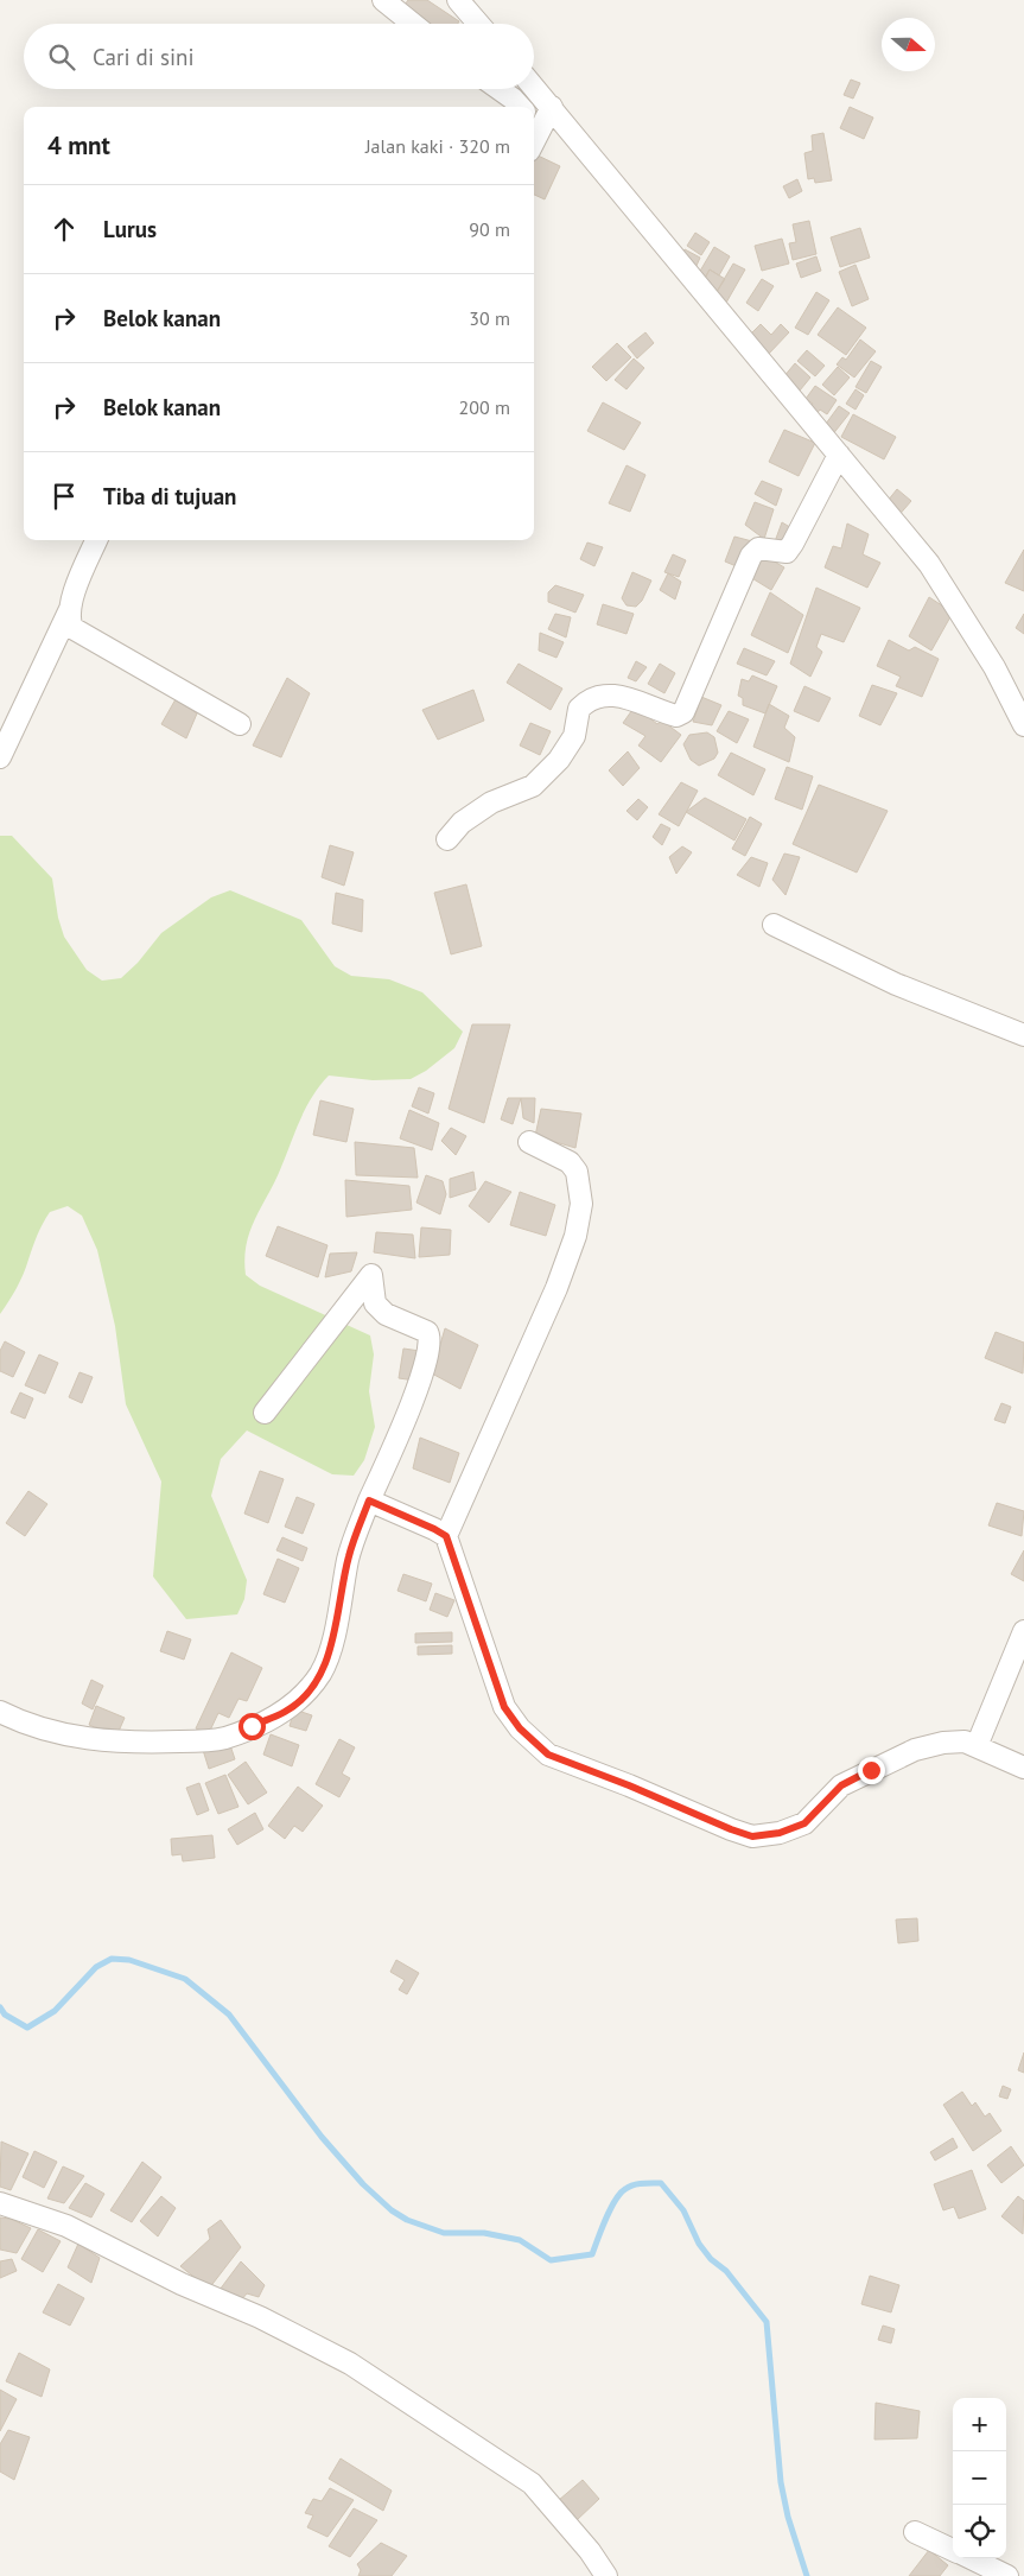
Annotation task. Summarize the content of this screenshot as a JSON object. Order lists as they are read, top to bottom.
{
  "north": "right",
  "page": {
    "search": "Cari di sini",
    "heading": ["4 mnt", "Jalan kaki · 320 m"],
    "list": [
      ["Lurus", "90 m"],
      ["Belok kanan", "30 m"],
      ["Belok kanan", "200 m"],
      "Tiba di tujuan"
    ],
    "map_buttons": ["+", "−"]
  }
}
